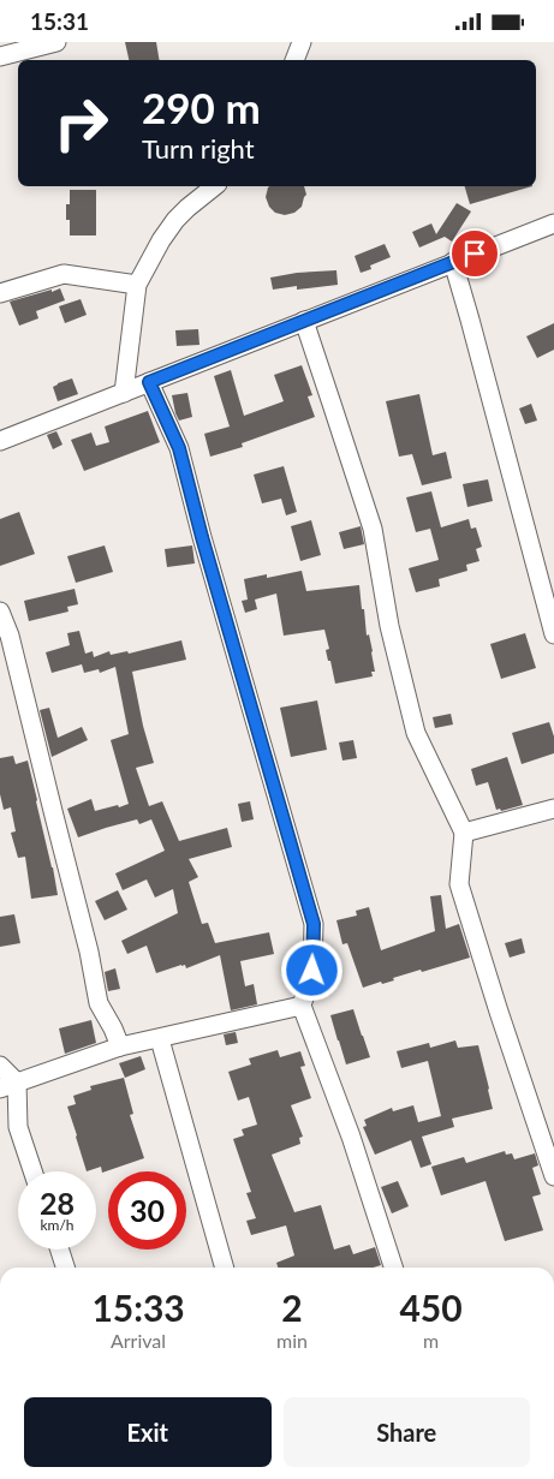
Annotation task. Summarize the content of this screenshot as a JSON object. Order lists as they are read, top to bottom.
{
  "page": {
    "status": "15:31",
    "turn": ["290 m", "Turn right"],
    "speed": "28 km/h",
    "limit": "30",
    "eta": [
      "15:33",
      "Arrival",
      "2",
      "min",
      "450",
      "m"
    ],
    "buttons": ["Exit", "Share"]
  }
}
